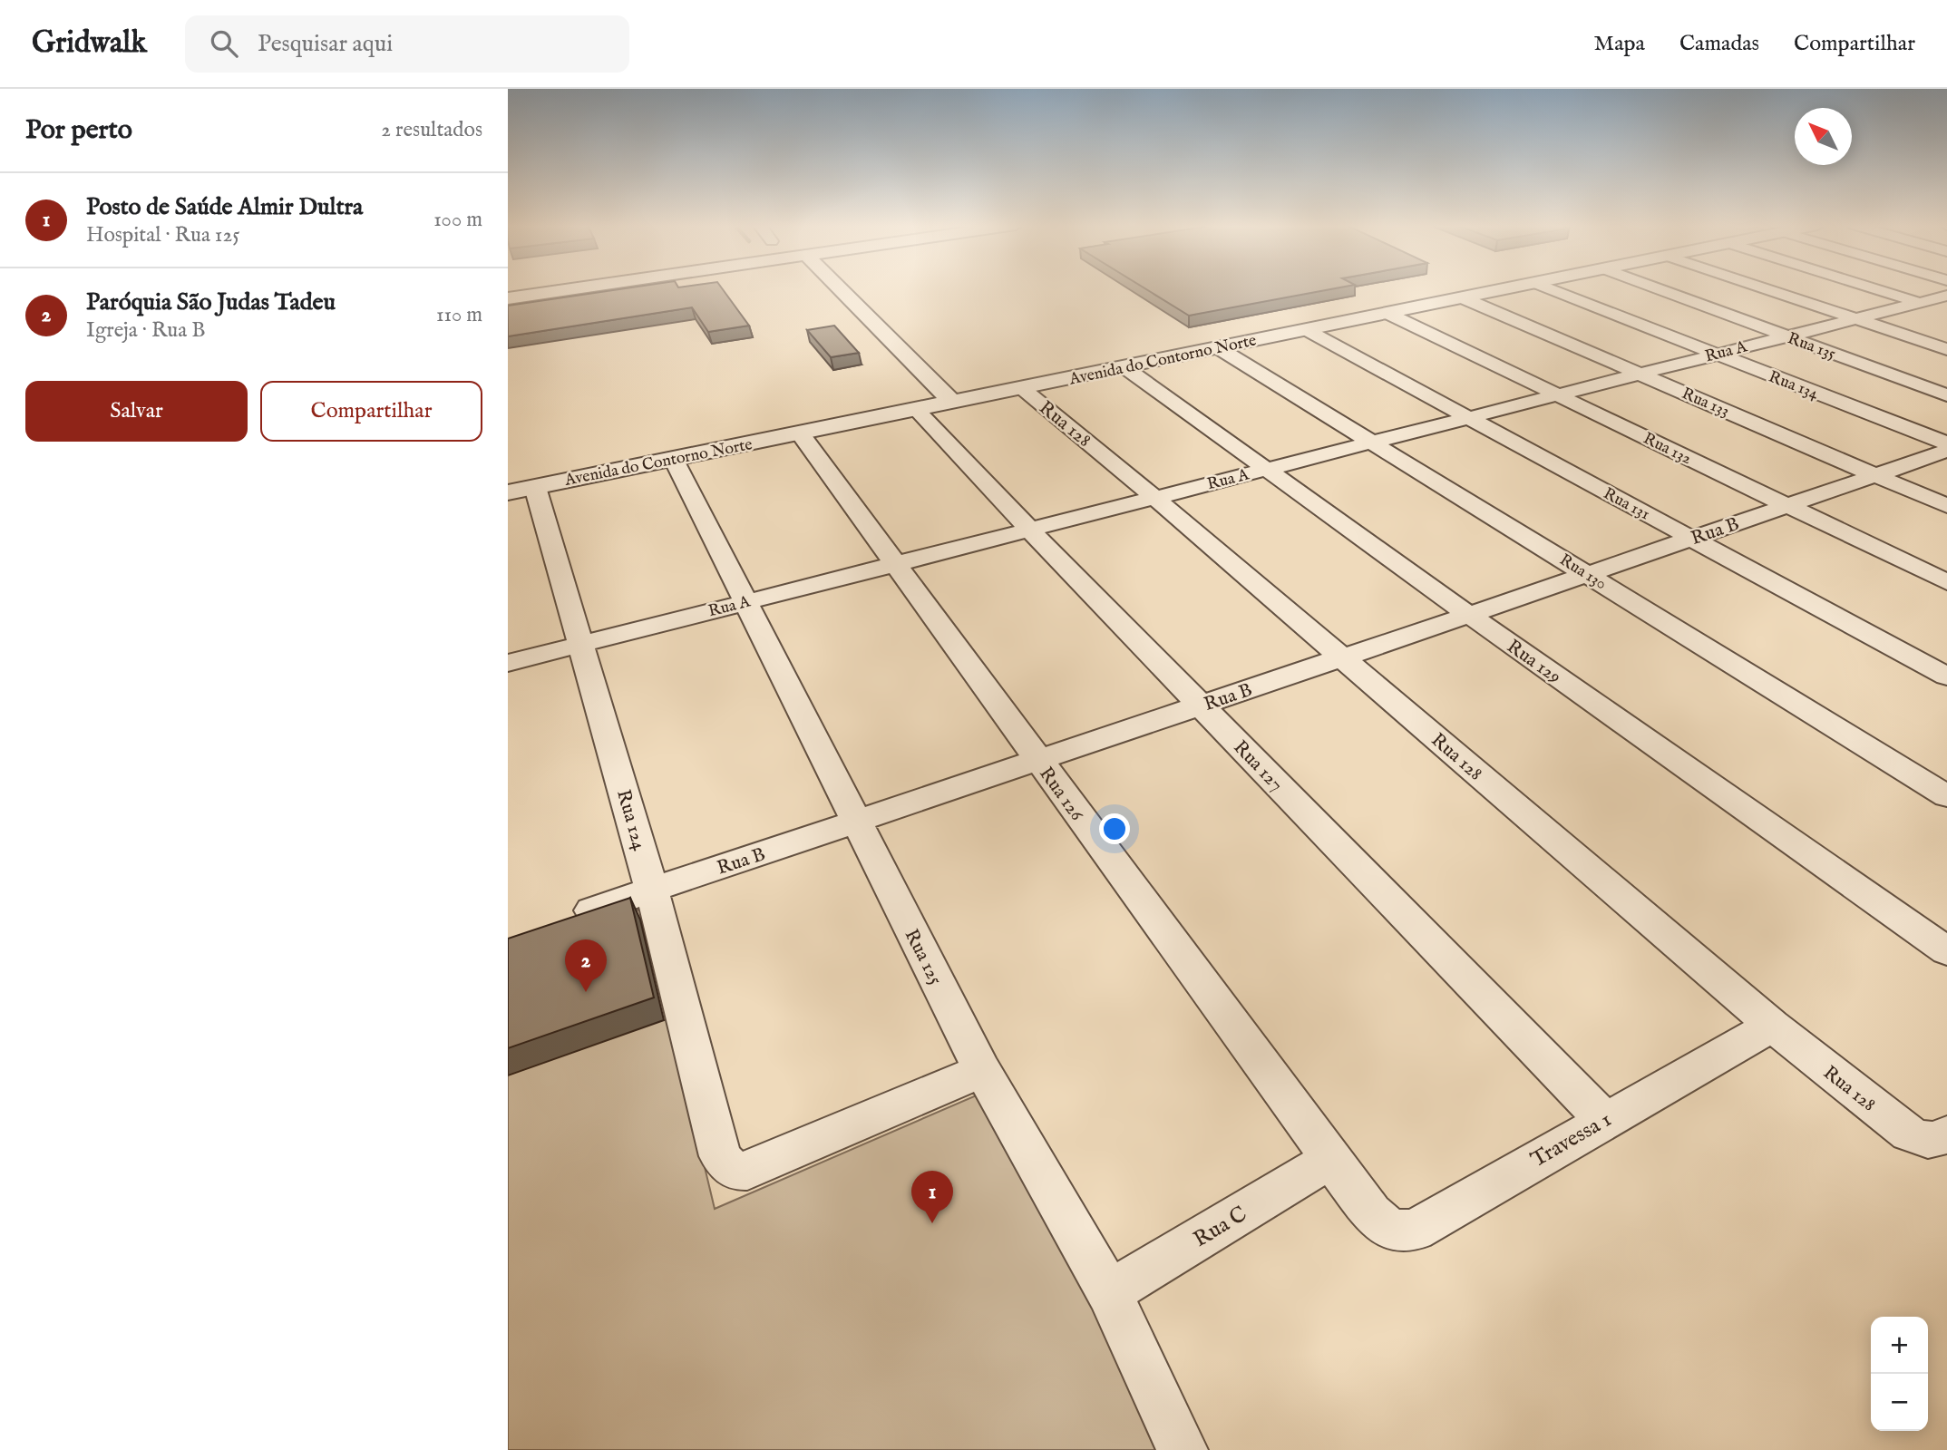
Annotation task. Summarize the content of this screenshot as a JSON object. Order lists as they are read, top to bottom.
{
  "streets": {
    "street": [
      "Rua 135",
      "Rua A",
      "Avenida do Contorno Norte",
      "Rua 134",
      "Rua 133",
      "Rua 128",
      "Rua 132",
      "Rua 131",
      "Rua B",
      "Rua 130",
      "Rua 129",
      "Rua 127",
      "Rua 126",
      "Rua 124",
      "Rua 125",
      "Travessa 1",
      "Rua C"
    ]
  },
  "crossings": [
    ["Rua 135", "Rua A"],
    ["Rua A", "Rua 134"],
    ["Rua A", "Rua 133"],
    ["Rua A", "Rua 128"],
    ["Rua A", "Rua 132"],
    ["Rua A", "Rua 131"],
    ["Rua A", "Rua 130"],
    ["Rua A", "Rua 129"],
    ["Rua A", "Rua 127"],
    ["Rua A", "Rua 126"],
    ["Rua A", "Rua 124"],
    ["Rua A", "Rua 125"],
    ["Avenida do Contorno Norte", "Rua 133"],
    ["Avenida do Contorno Norte", "Rua 128"],
    ["Avenida do Contorno Norte", "Rua 132"],
    ["Avenida do Contorno Norte", "Rua 131"],
    ["Avenida do Contorno Norte", "Rua 130"],
    ["Avenida do Contorno Norte", "Rua 129"],
    ["Avenida do Contorno Norte", "Rua 127"],
    ["Avenida do Contorno Norte", "Rua 126"],
    ["Avenida do Contorno Norte", "Rua 124"],
    ["Avenida do Contorno Norte", "Rua 125"],
    ["Rua 133", "Rua B"],
    ["Rua 128", "Rua B"],
    ["Rua 128", "Travessa 1"],
    ["Rua 132", "Rua B"],
    ["Rua 131", "Rua B"],
    ["Rua B", "Rua 130"],
    ["Rua B", "Rua 129"],
    ["Rua B", "Rua 127"],
    ["Rua B", "Rua 126"],
    ["Rua B", "Rua 124"],
    ["Rua B", "Rua 125"],
    ["Rua 127", "Travessa 1"],
    ["Rua 126", "Travessa 1"],
    ["Rua 126", "Rua C"],
    ["Rua 124", "Rua 125"],
    ["Rua 125", "Rua C"]
  ],
  "north": "top left",
  "page": {
    "header": "Gridwalk",
    "search": "Pesquisar aqui",
    "nav": ["Mapa", "Camadas", "Compartilhar"],
    "heading": ["Por perto", "2 resultados"],
    "list": [
      {
        "mark": "1",
        "name": "Posto de Saúde Almir Dultra",
        "note": "Hospital · Rua 125",
        "value": "100 m"
      },
      {
        "mark": "2",
        "name": "Paróquia São Judas Tadeu",
        "note": "Igreja · Rua B",
        "value": "110 m"
      }
    ],
    "buttons": ["Salvar", "Compartilhar"],
    "pins": ["2", "1"],
    "map_buttons": ["+", "−"]
  }
}
